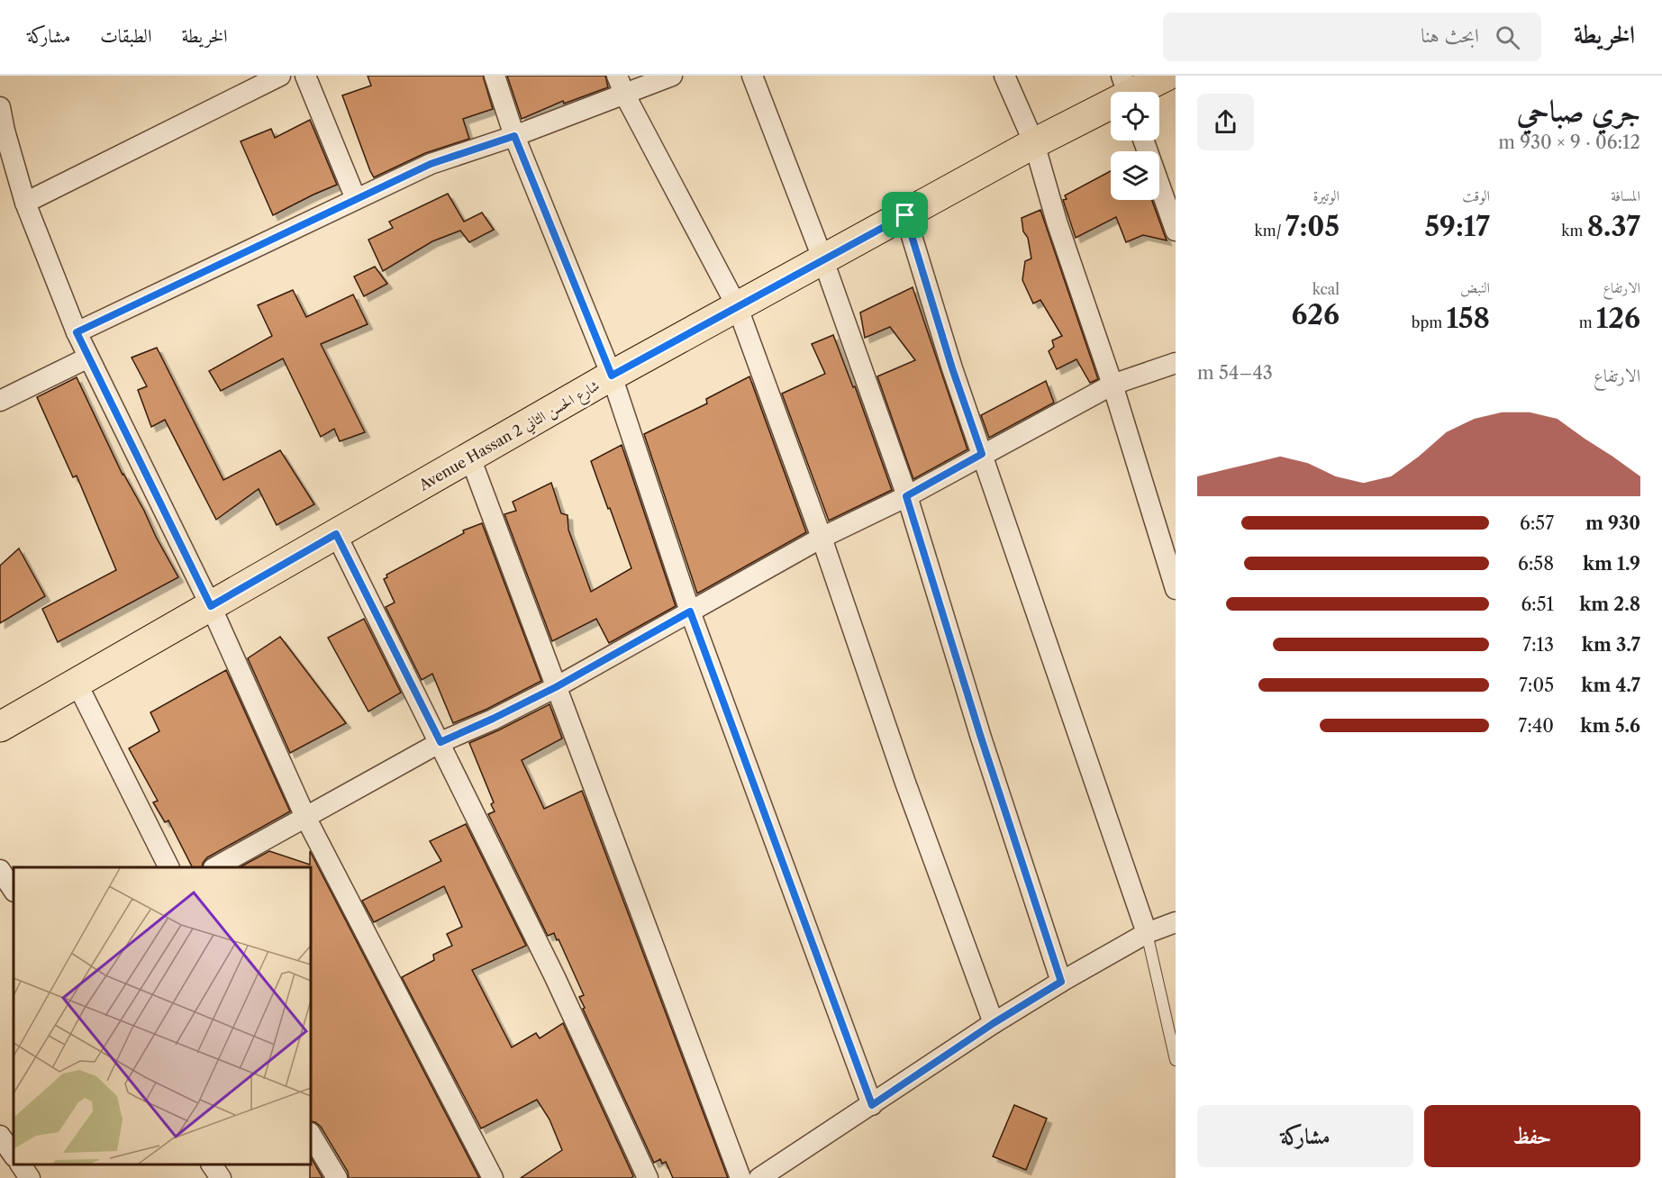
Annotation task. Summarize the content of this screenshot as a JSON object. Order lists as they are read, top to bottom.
{
  "streets": {
    "main road": ["Avenue Hassan 2 شارع الحسن الثاني"]
  },
  "page": {
    "header": "الخريطة",
    "search": "ابحث هنا",
    "nav": ["الخريطة", "الطبقات", "مشاركة"],
    "heading": ["جري صباحي", "06:12 · 9 × 930 m"],
    "stats": [
      ["المسافة", "8.37 km"],
      ["الوقت", "59:17"],
      ["الوتيرة", "7:05 /km"],
      ["الارتفاع", "126 m"],
      ["النبض", "158 bpm"],
      ["kcal", "626"]
    ],
    "chart": ["الارتفاع", "43–54 m"],
    "list": [
      {
        "name": "930 m",
        "note": "6:57"
      },
      {
        "name": "1.9 km",
        "note": "6:58"
      },
      {
        "name": "2.8 km",
        "note": "6:51"
      },
      {
        "name": "3.7 km",
        "note": "7:13"
      },
      {
        "name": "4.7 km",
        "note": "7:05"
      },
      {
        "name": "5.6 km",
        "note": "7:40"
      }
    ],
    "buttons": ["حفظ", "مشاركة"]
  }
}
